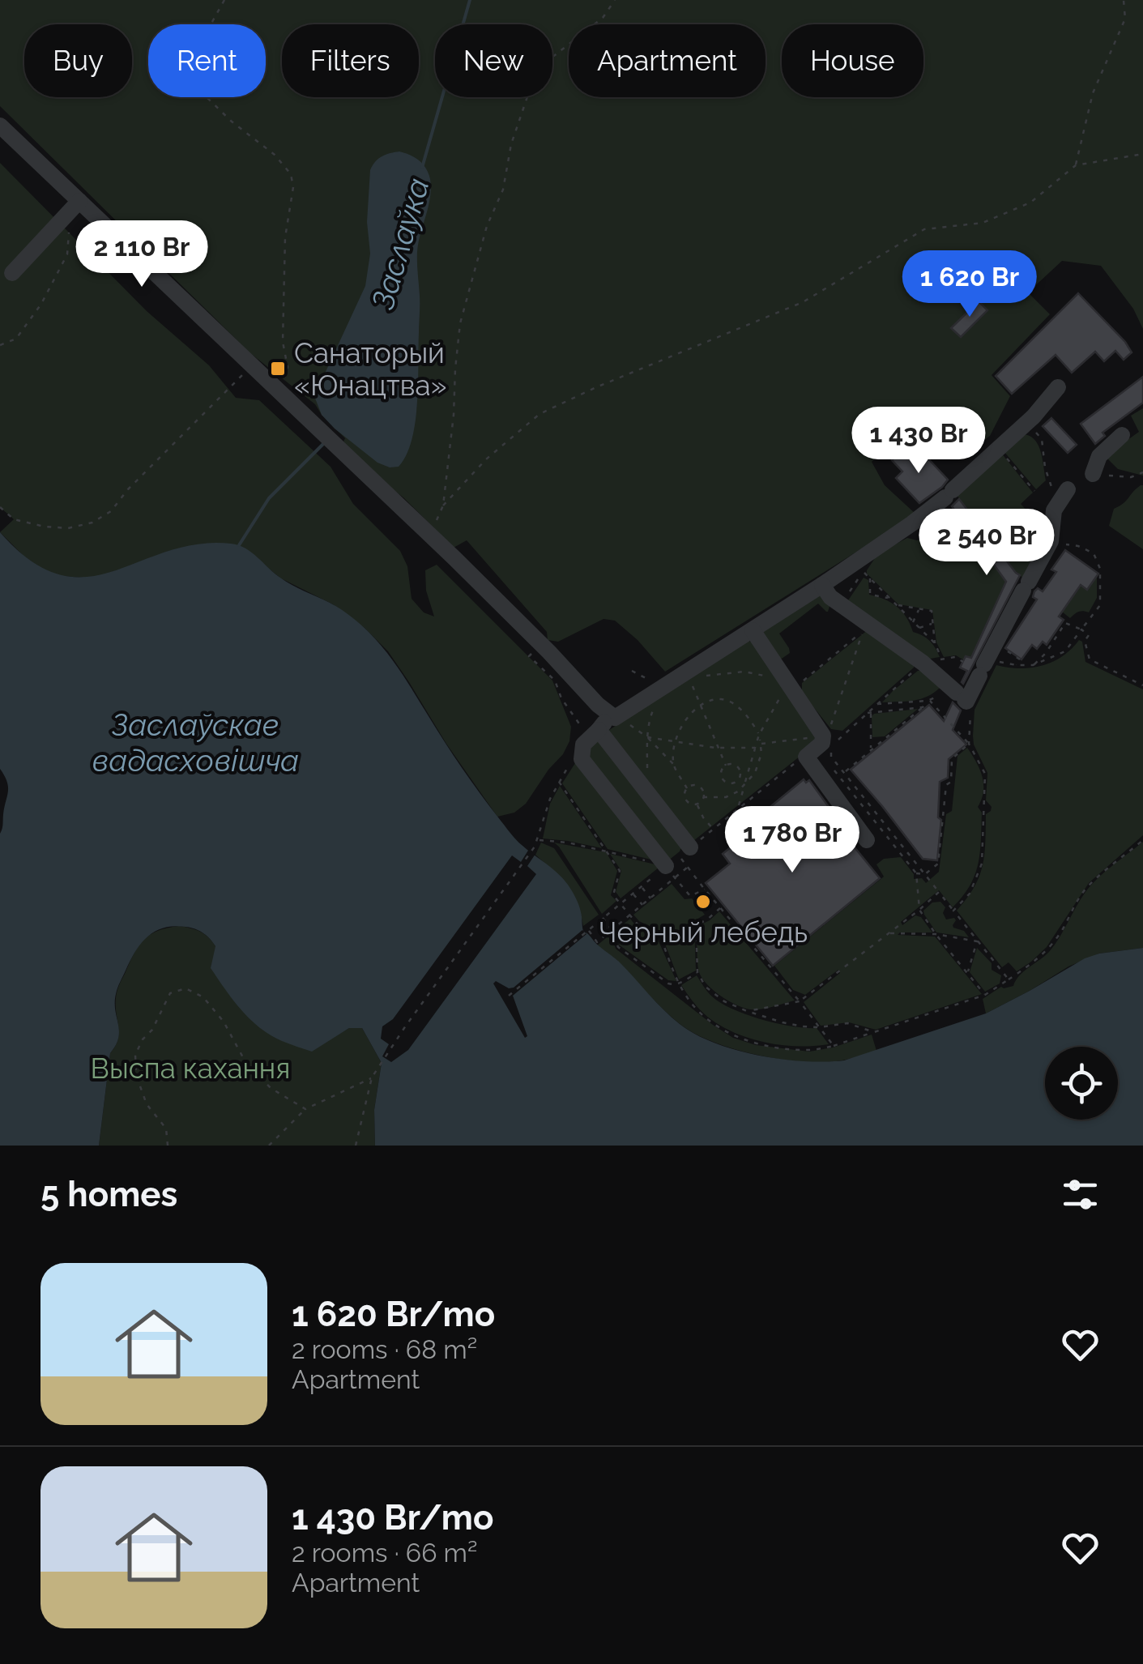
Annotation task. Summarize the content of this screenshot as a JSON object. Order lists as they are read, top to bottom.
{
  "water": ["Заслаўка", "Заслаўскае вадасховішча"],
  "parks": ["Выспа кахання"],
  "places": {
    "transit": ["Санаторый «Юнацтва»"],
    "other": ["Черный лебедь"]
  },
  "page": {
    "chip": [
      "Buy",
      "Rent",
      "Filters",
      "New",
      "Apartment",
      "House"
    ],
    "price": [
      "2 110 Br",
      "1 620 Br",
      "1 430 Br",
      "2 540 Br",
      "1 780 Br"
    ],
    "heading": "5 homes",
    "list": [
      {
        "name": "1 620 Br/mo",
        "note": "2 rooms · 68 m² · Apartment"
      },
      {
        "name": "1 430 Br/mo",
        "note": "2 rooms · 66 m² · Apartment"
      }
    ]
  }
}
